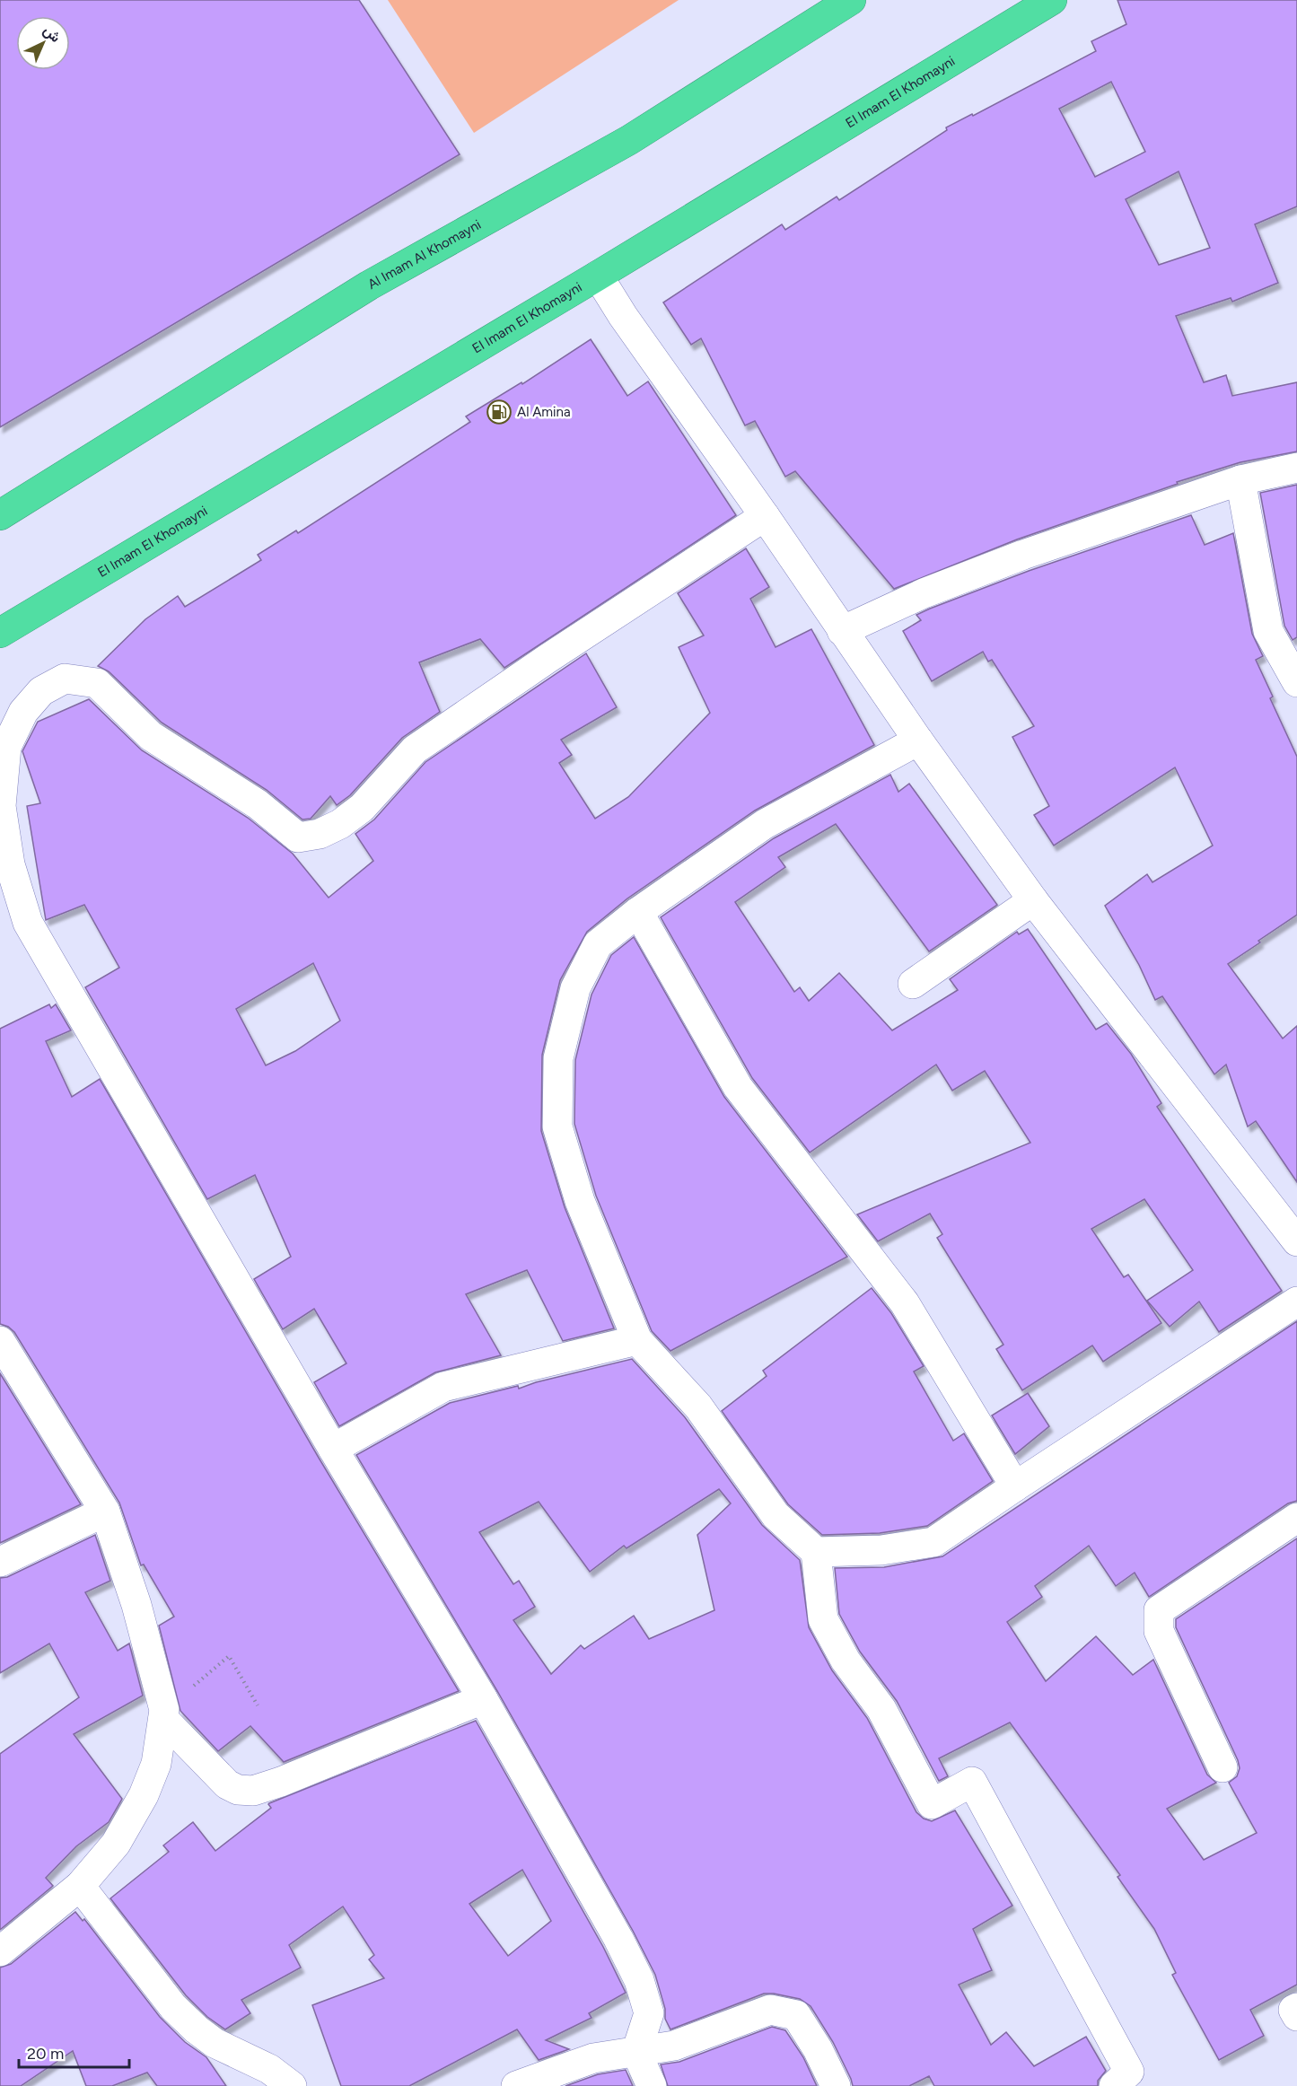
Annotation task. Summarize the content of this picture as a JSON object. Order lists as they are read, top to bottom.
{
  "streets": {
    "highway": ["El Imam El Khomayni", "Al Imam Al Khomayni"]
  },
  "places": {
    "fuel station": ["Al Amina"]
  },
  "scale_bar": "20 m",
  "north": "top right"
}
